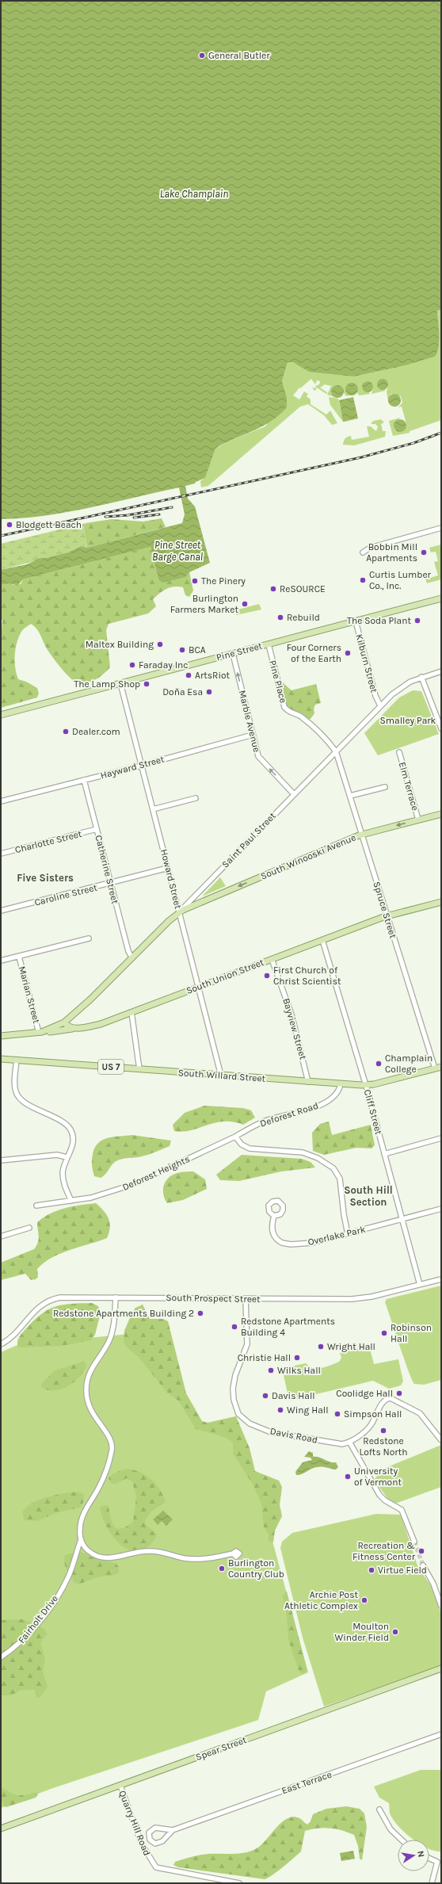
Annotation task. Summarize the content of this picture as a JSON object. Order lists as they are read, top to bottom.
{
  "streets": {
    "main road": [
      "Pine Street",
      "Saint Paul Street",
      "South Winooski Avenue",
      "South Union Street",
      "US 7",
      "South Willard Street",
      "Spear Street"
    ],
    "street": [
      "Kilburn Street",
      "Pine Place",
      "Marble Avenue",
      "Hayward Street",
      "Elm Terrace",
      "Charlotte Street",
      "Catherine Street",
      "Howard Street",
      "Caroline Street",
      "Spruce Street",
      "Marian Street",
      "Bayview Street",
      "Cliff Street",
      "Deforest Road",
      "Deforest Heights",
      "Overlake Park",
      "South Prospect Street",
      "Davis Road",
      "Fairholt Drive",
      "East Terrace",
      "Quarry Hill Road"
    ]
  },
  "crossings": [
    ["Pine Street", "Kilburn Street"],
    ["Pine Street", "Pine Place"],
    ["Pine Street", "Marble Avenue"],
    ["Pine Street", "Howard Street"],
    ["Kilburn Street", "Saint Paul Street"],
    ["Pine Place", "Saint Paul Street"],
    ["Pine Place", "Spruce Street"],
    ["Marble Avenue", "Hayward Street"],
    ["Marble Avenue", "Saint Paul Street"],
    ["Hayward Street", "Catherine Street"],
    ["Hayward Street", "Howard Street"],
    ["Elm Terrace", "South Winooski Avenue"],
    ["Saint Paul Street", "South Winooski Avenue"],
    ["Saint Paul Street", "Catherine Street"],
    ["Saint Paul Street", "Howard Street"],
    ["Saint Paul Street", "Spruce Street"],
    ["Charlotte Street", "Catherine Street"],
    ["South Winooski Avenue", "Howard Street"],
    ["South Winooski Avenue", "Spruce Street"],
    ["Catherine Street", "Caroline Street"],
    ["Howard Street", "Caroline Street"],
    ["Howard Street", "South Union Street"],
    ["Howard Street", "South Willard Street"],
    ["Spruce Street", "South Union Street"],
    ["Spruce Street", "South Willard Street"],
    ["South Union Street", "Marian Street"],
    ["South Union Street", "Bayview Street"],
    ["South Union Street", "Cliff Street"],
    ["Bayview Street", "South Willard Street"],
    ["South Willard Street", "Cliff Street"],
    ["South Willard Street", "Deforest Road"],
    ["Cliff Street", "Overlake Park"],
    ["Cliff Street", "South Prospect Street"],
    ["Deforest Road", "Deforest Heights"],
    ["South Prospect Street", "Davis Road"],
    ["Spear Street", "Quarry Hill Road"]
  ],
  "one_way": ["Marble Avenue", "South Winooski Avenue"],
  "districts": ["Five Sisters", "South Hill Section"],
  "water": ["Lake Champlain", "Pine Street Barge Canal"],
  "parks": ["Smalley Park"],
  "places": [
    "General Butler",
    "Blodgett Beach",
    "Bobbin Mill Apartments",
    "Curtis Lumber Co., Inc.",
    "The Pinery",
    "ReSOURCE",
    "Burlington Farmers Market",
    "Rebuild",
    "The Soda Plant",
    "Maltex Building",
    "BCA",
    "Four Corners of the Earth",
    "Faraday Inc",
    "ArtsRiot",
    "The Lamp Shop",
    "Doña Esa",
    "Dealer.com",
    "First Church of Christ Scientist",
    "Champlain College",
    "Redstone Apartments Building 2",
    "Redstone Apartments Building 4",
    "Robinson Hall",
    "Wright Hall",
    "Christie Hall",
    "Wilks Hall",
    "Coolidge Hall",
    "Davis Hall",
    "Wing Hall",
    "Simpson Hall",
    "Redstone Lofts North",
    "University of Vermont",
    "Recreation & Fitness Center",
    "Burlington Country Club",
    "Virtue Field",
    "Archie Post Athletic Complex",
    "Moulton Winder Field"
  ],
  "north": "right"
}
